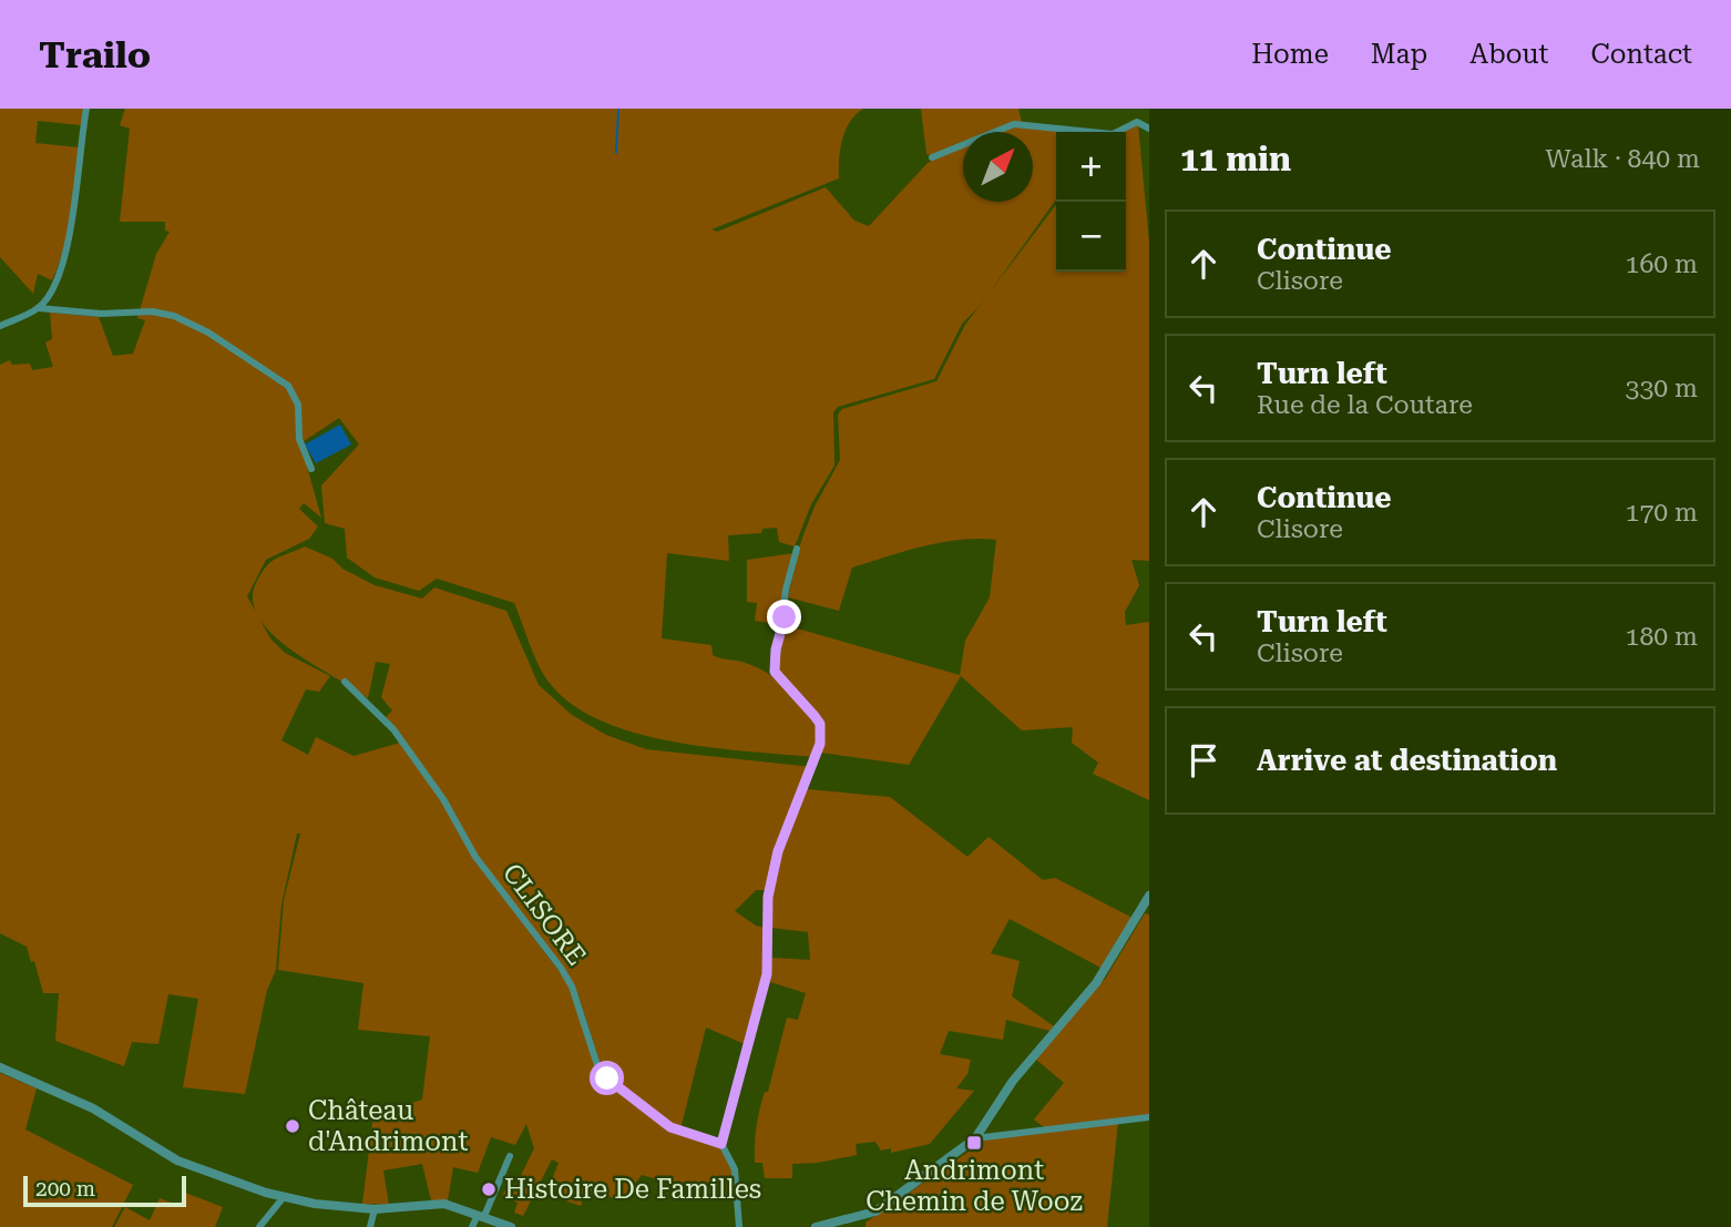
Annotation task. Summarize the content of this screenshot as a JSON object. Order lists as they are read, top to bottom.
{
  "streets": {
    "street": ["CLISORE"]
  },
  "places": {
    "other": ["Château d'Andrimont", "Histoire De Familles"],
    "transit": ["Andrimont Chemin de Wooz"]
  },
  "scale_bar": "200 m",
  "north": "top right",
  "page": {
    "header": "Trailo",
    "nav": [
      "Home",
      "Map",
      "About",
      "Contact"
    ],
    "heading": ["11 min", "Walk · 840 m"],
    "map_buttons": ["+", "−"],
    "list": [
      ["Continue", "Clisore", "160 m"],
      ["Turn left", "Rue de la Coutare", "330 m"],
      ["Continue", "Clisore", "170 m"],
      ["Turn left", "Clisore", "180 m"],
      "Arrive at destination"
    ],
    "scale": "200 m"
  }
}
